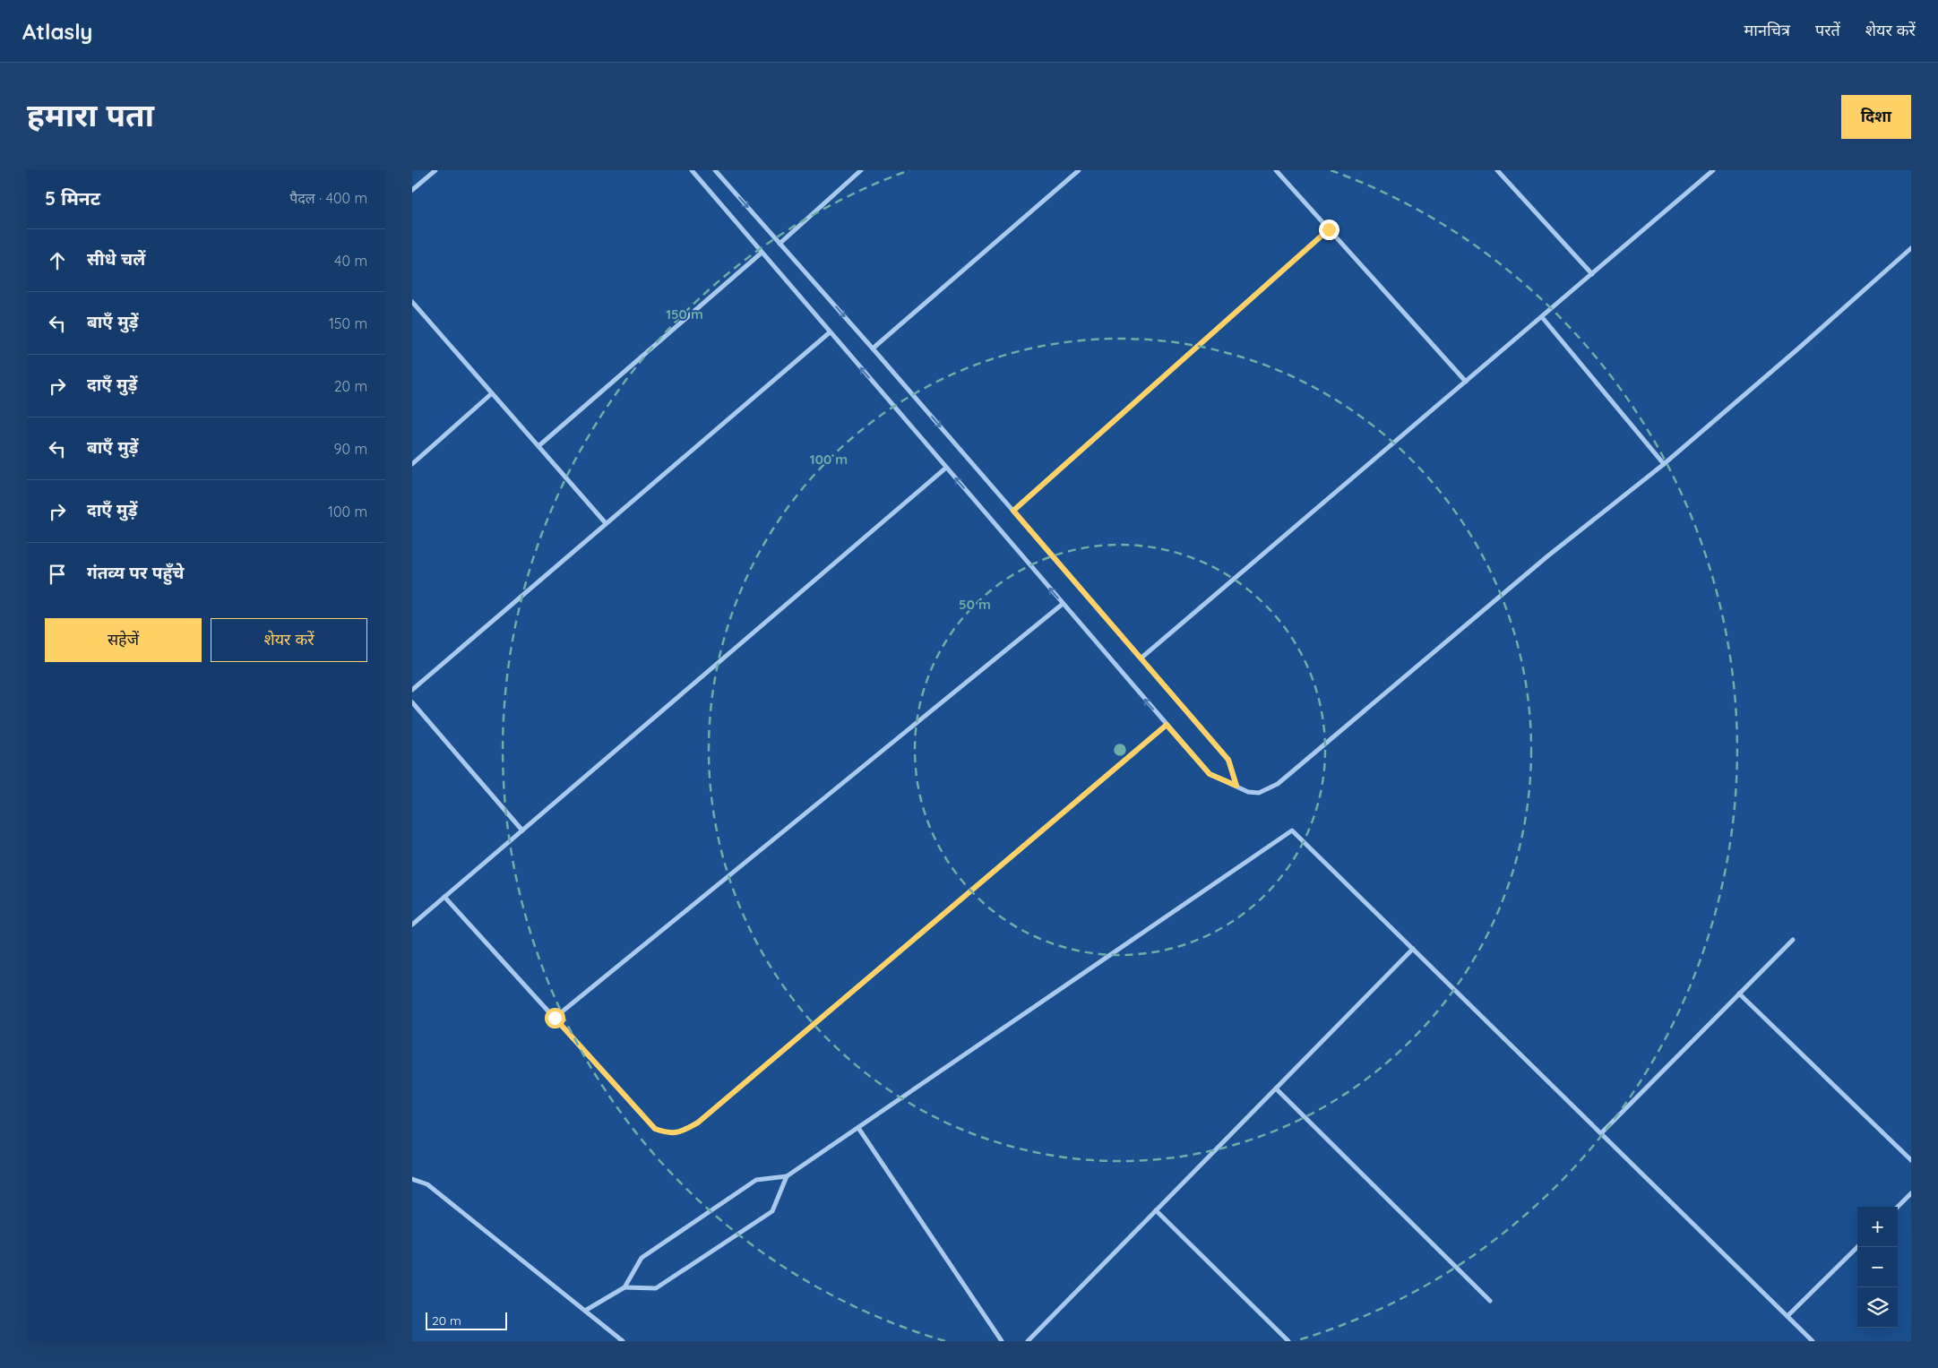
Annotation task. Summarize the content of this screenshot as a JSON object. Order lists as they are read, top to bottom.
{
  "scale_bar": "20 m",
  "page": {
    "header": "Atlasly",
    "nav": ["मानचित्र", "परतें", "शेयर करें"],
    "title": "हमारा पता",
    "buttons": [
      "दिशा",
      ["सहेजें", "शेयर करें"]
    ],
    "heading": ["5 मिनट", "पैदल · 400 m"],
    "list": [
      ["सीधे चलें", "40 m"],
      ["बाएँ मुड़ें", "150 m"],
      ["दाएँ मुड़ें", "20 m"],
      ["बाएँ मुड़ें", "90 m"],
      ["दाएँ मुड़ें", "100 m"],
      "गंतव्य पर पहुँचे"
    ],
    "map_buttons": ["+", "−"],
    "scale": "20 m"
  },
  "rings": ["150 m", "100 m", "50 m"]
}
